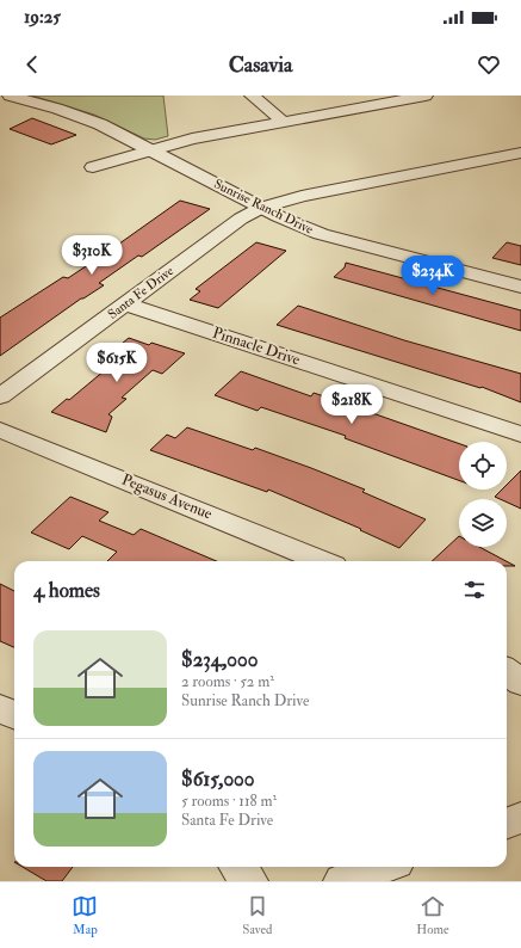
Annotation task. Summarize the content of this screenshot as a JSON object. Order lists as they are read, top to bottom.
{
  "streets": {
    "street": [
      "Sunrise Ranch Drive",
      "Santa Fe Drive",
      "Pinnacle Drive",
      "Pegasus Avenue"
    ]
  },
  "crossings": [
    ["Sunrise Ranch Drive", "Santa Fe Drive"],
    ["Santa Fe Drive", "Pinnacle Drive"]
  ],
  "page": {
    "status": "19:25",
    "header": "Casavia",
    "price": [
      "$310K",
      "$234K",
      "$615K",
      "$218K"
    ],
    "heading": "4 homes",
    "list": [
      {
        "name": "$234,000",
        "note": "2 rooms · 52 m² · Sunrise Ranch Drive"
      },
      {
        "name": "$615,000",
        "note": "5 rooms · 118 m² · Santa Fe Drive"
      }
    ],
    "tabs": ["Map", "Saved", "Home"]
  }
}
